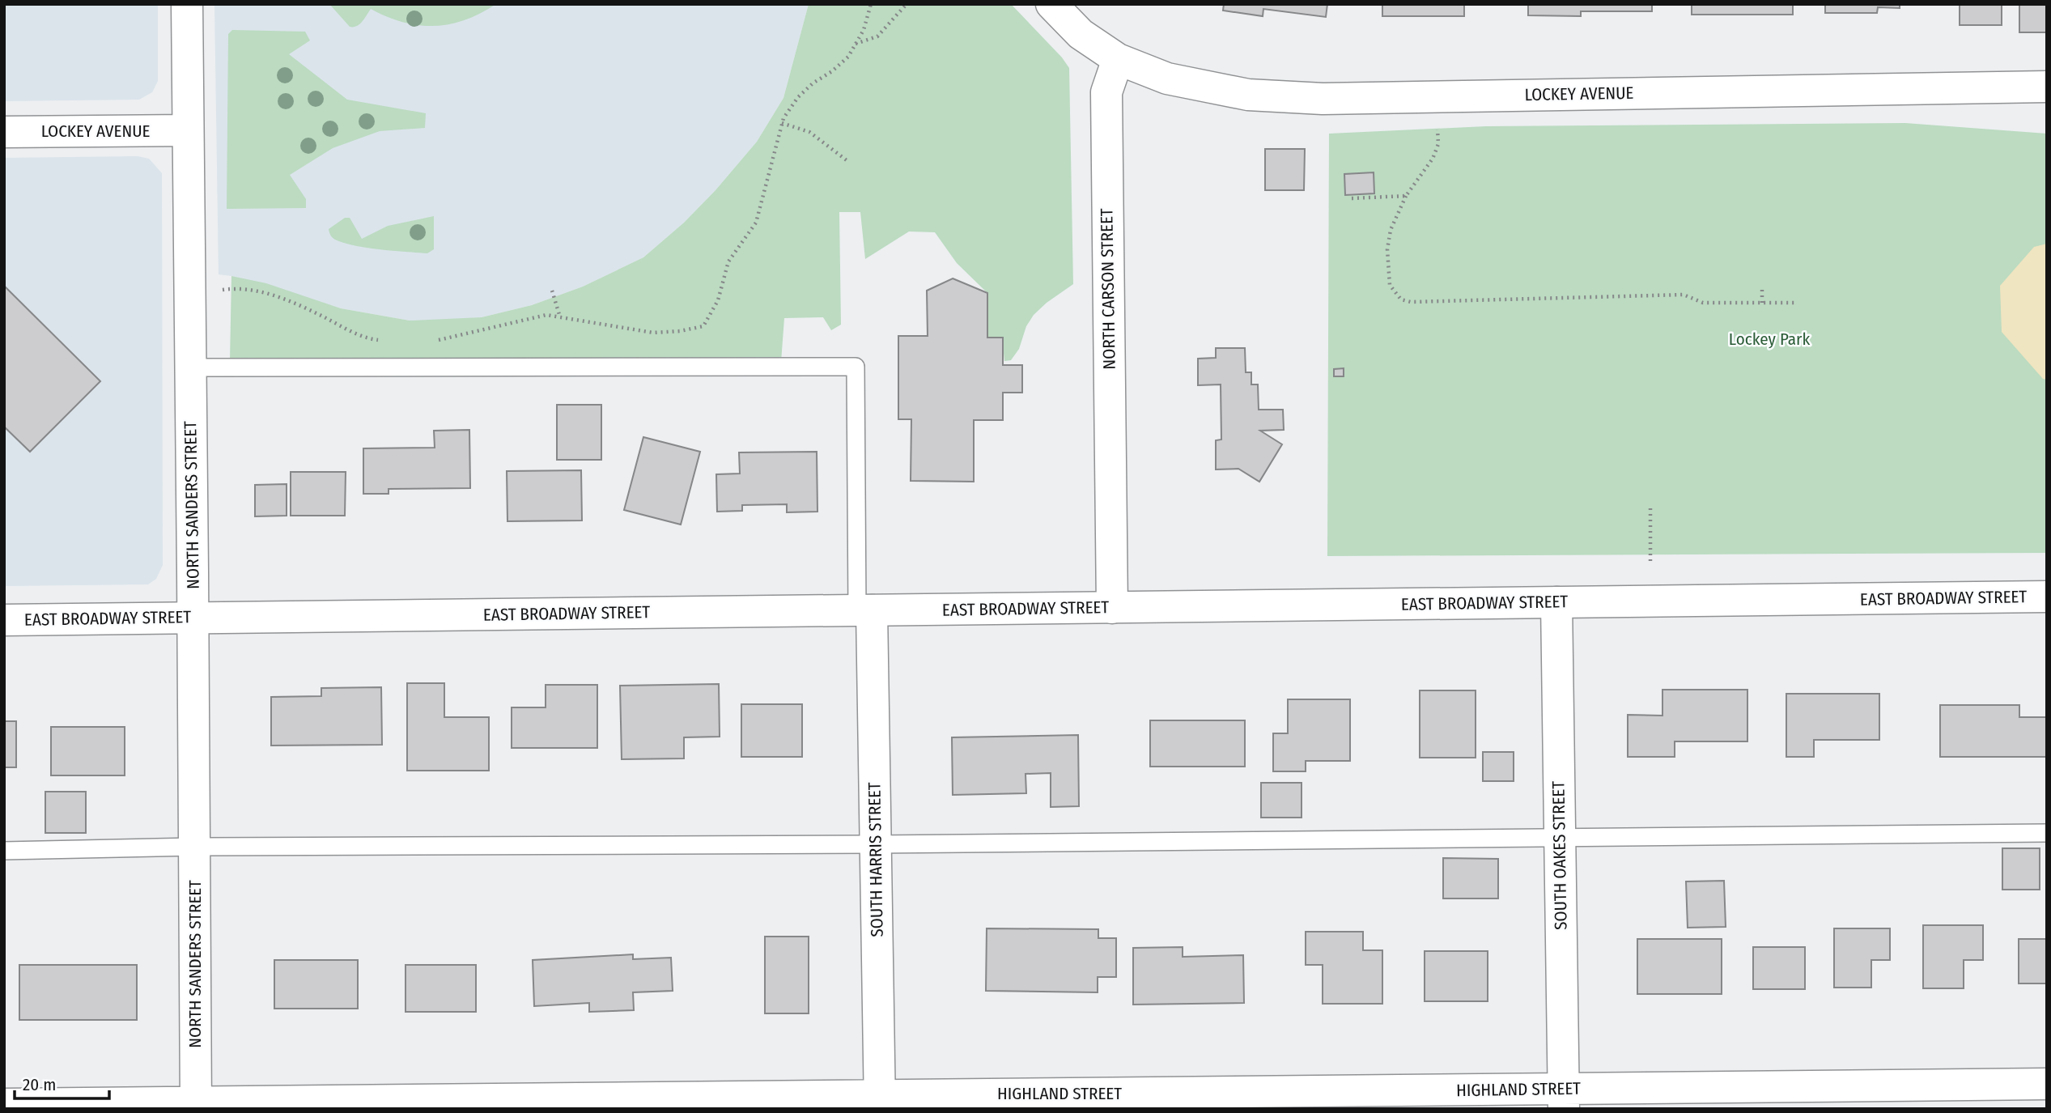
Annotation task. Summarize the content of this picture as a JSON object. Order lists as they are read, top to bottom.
{
  "streets": {
    "street": [
      "LOCKEY AVENUE",
      "NORTH CARSON STREET",
      "NORTH SANDERS STREET",
      "EAST BROADWAY STREET",
      "SOUTH OAKES STREET",
      "SOUTH HARRIS STREET",
      "HIGHLAND STREET"
    ]
  },
  "crossings": [
    ["LOCKEY AVENUE", "NORTH CARSON STREET"],
    ["LOCKEY AVENUE", "NORTH SANDERS STREET"],
    ["NORTH CARSON STREET", "EAST BROADWAY STREET"],
    ["NORTH SANDERS STREET", "EAST BROADWAY STREET"],
    ["NORTH SANDERS STREET", "HIGHLAND STREET"],
    ["EAST BROADWAY STREET", "SOUTH OAKES STREET"],
    ["EAST BROADWAY STREET", "SOUTH HARRIS STREET"],
    ["SOUTH OAKES STREET", "HIGHLAND STREET"],
    ["SOUTH HARRIS STREET", "HIGHLAND STREET"]
  ],
  "parks": ["Lockey Park"],
  "scale_bar": "20 m"
}
